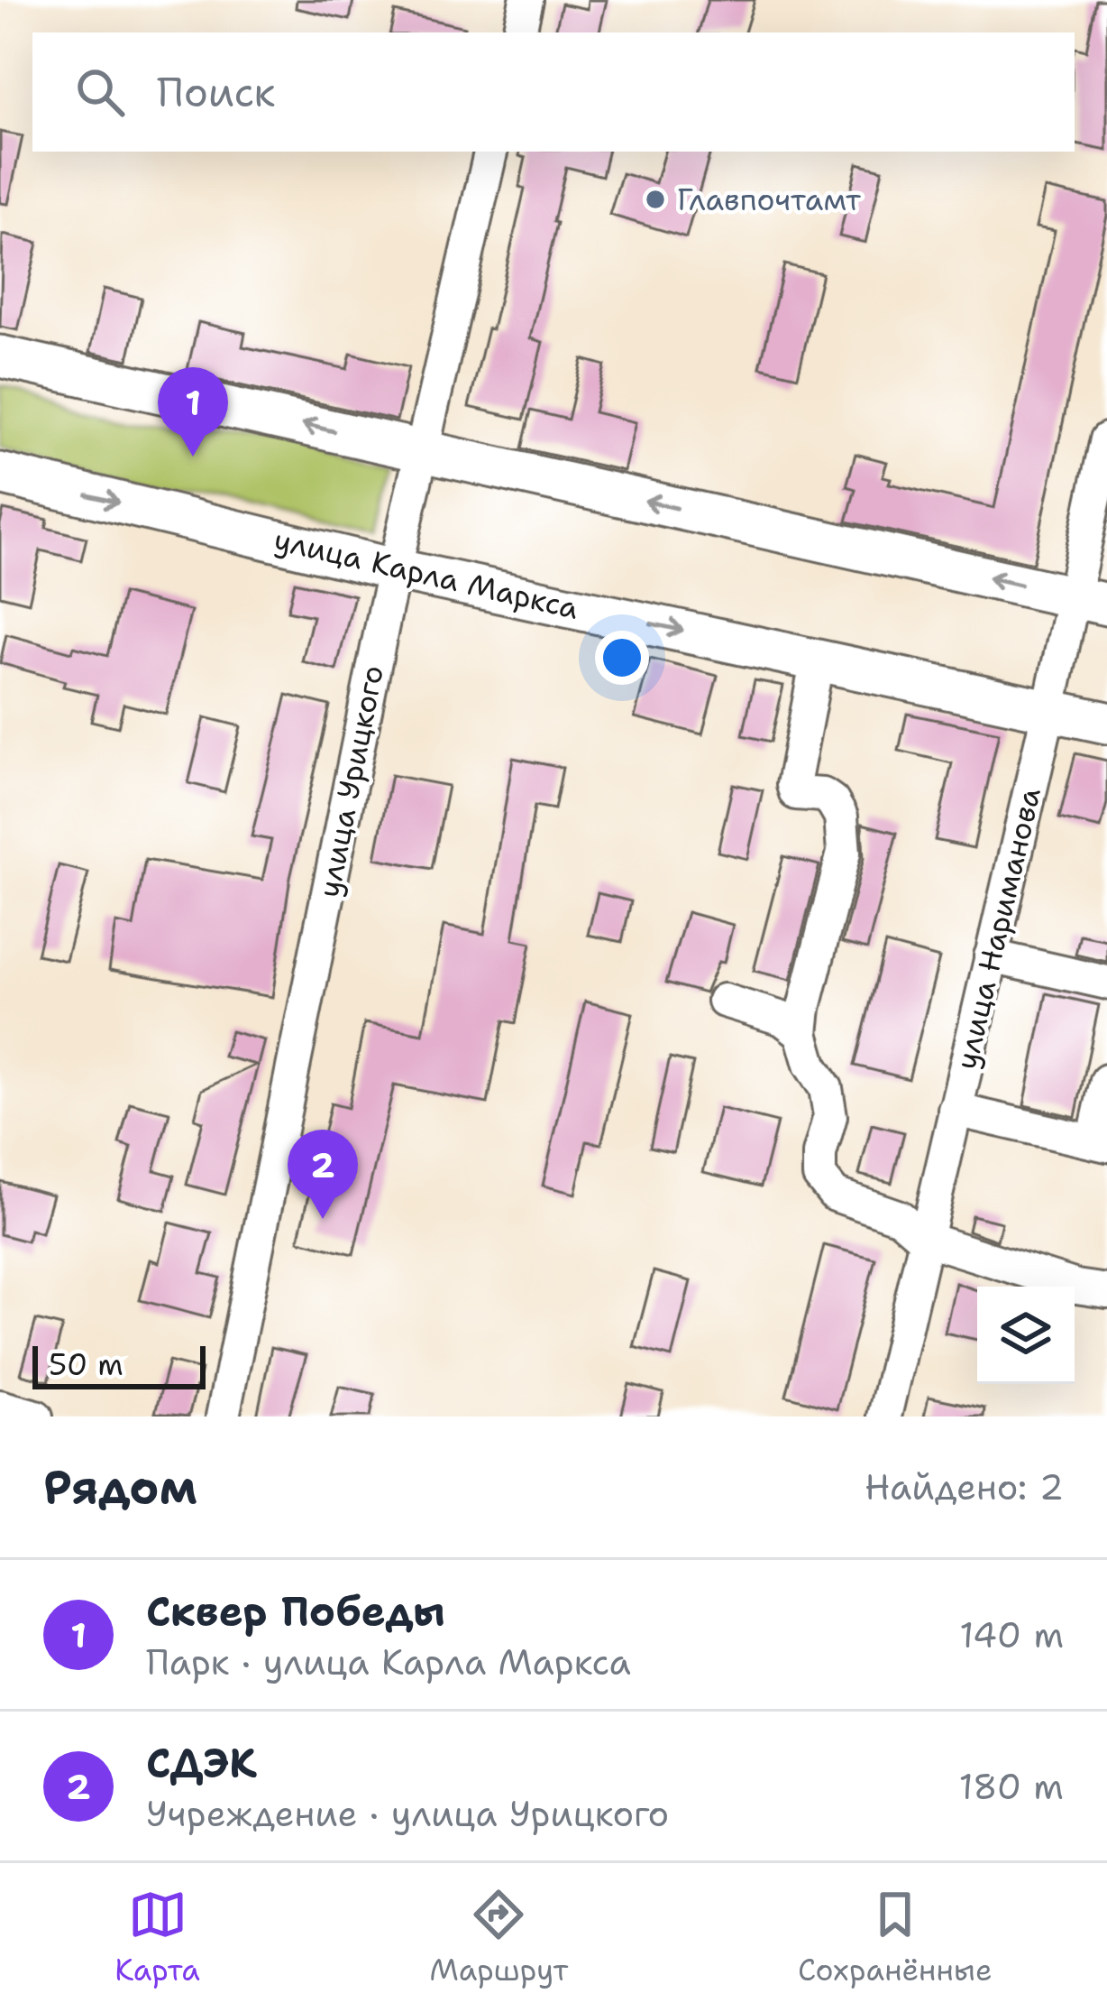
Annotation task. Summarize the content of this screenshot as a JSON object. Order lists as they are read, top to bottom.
{
  "streets": {
    "main road": ["улица Карла Маркса"],
    "street": ["улица Урицкого", "улица Нариманова"]
  },
  "crossings": [
    ["улица Карла Маркса", "улица Урицкого"],
    ["улица Карла Маркса", "улица Нариманова"]
  ],
  "places": ["Главпочтамт"],
  "scale_bar": "50 m",
  "page": {
    "search": "Поиск",
    "pins": ["1", "2"],
    "scale": "50 m",
    "heading": ["Рядом", "Найдено: 2"],
    "list": [
      {
        "mark": "1",
        "name": "Сквер Победы",
        "note": "Парк · улица Карла Маркса",
        "value": "140 m"
      },
      {
        "mark": "2",
        "name": "СДЭК",
        "note": "Учреждение · улица Урицкого",
        "value": "180 m"
      }
    ],
    "nav": ["Карта", "Маршрут", "Сохранённые"]
  }
}
